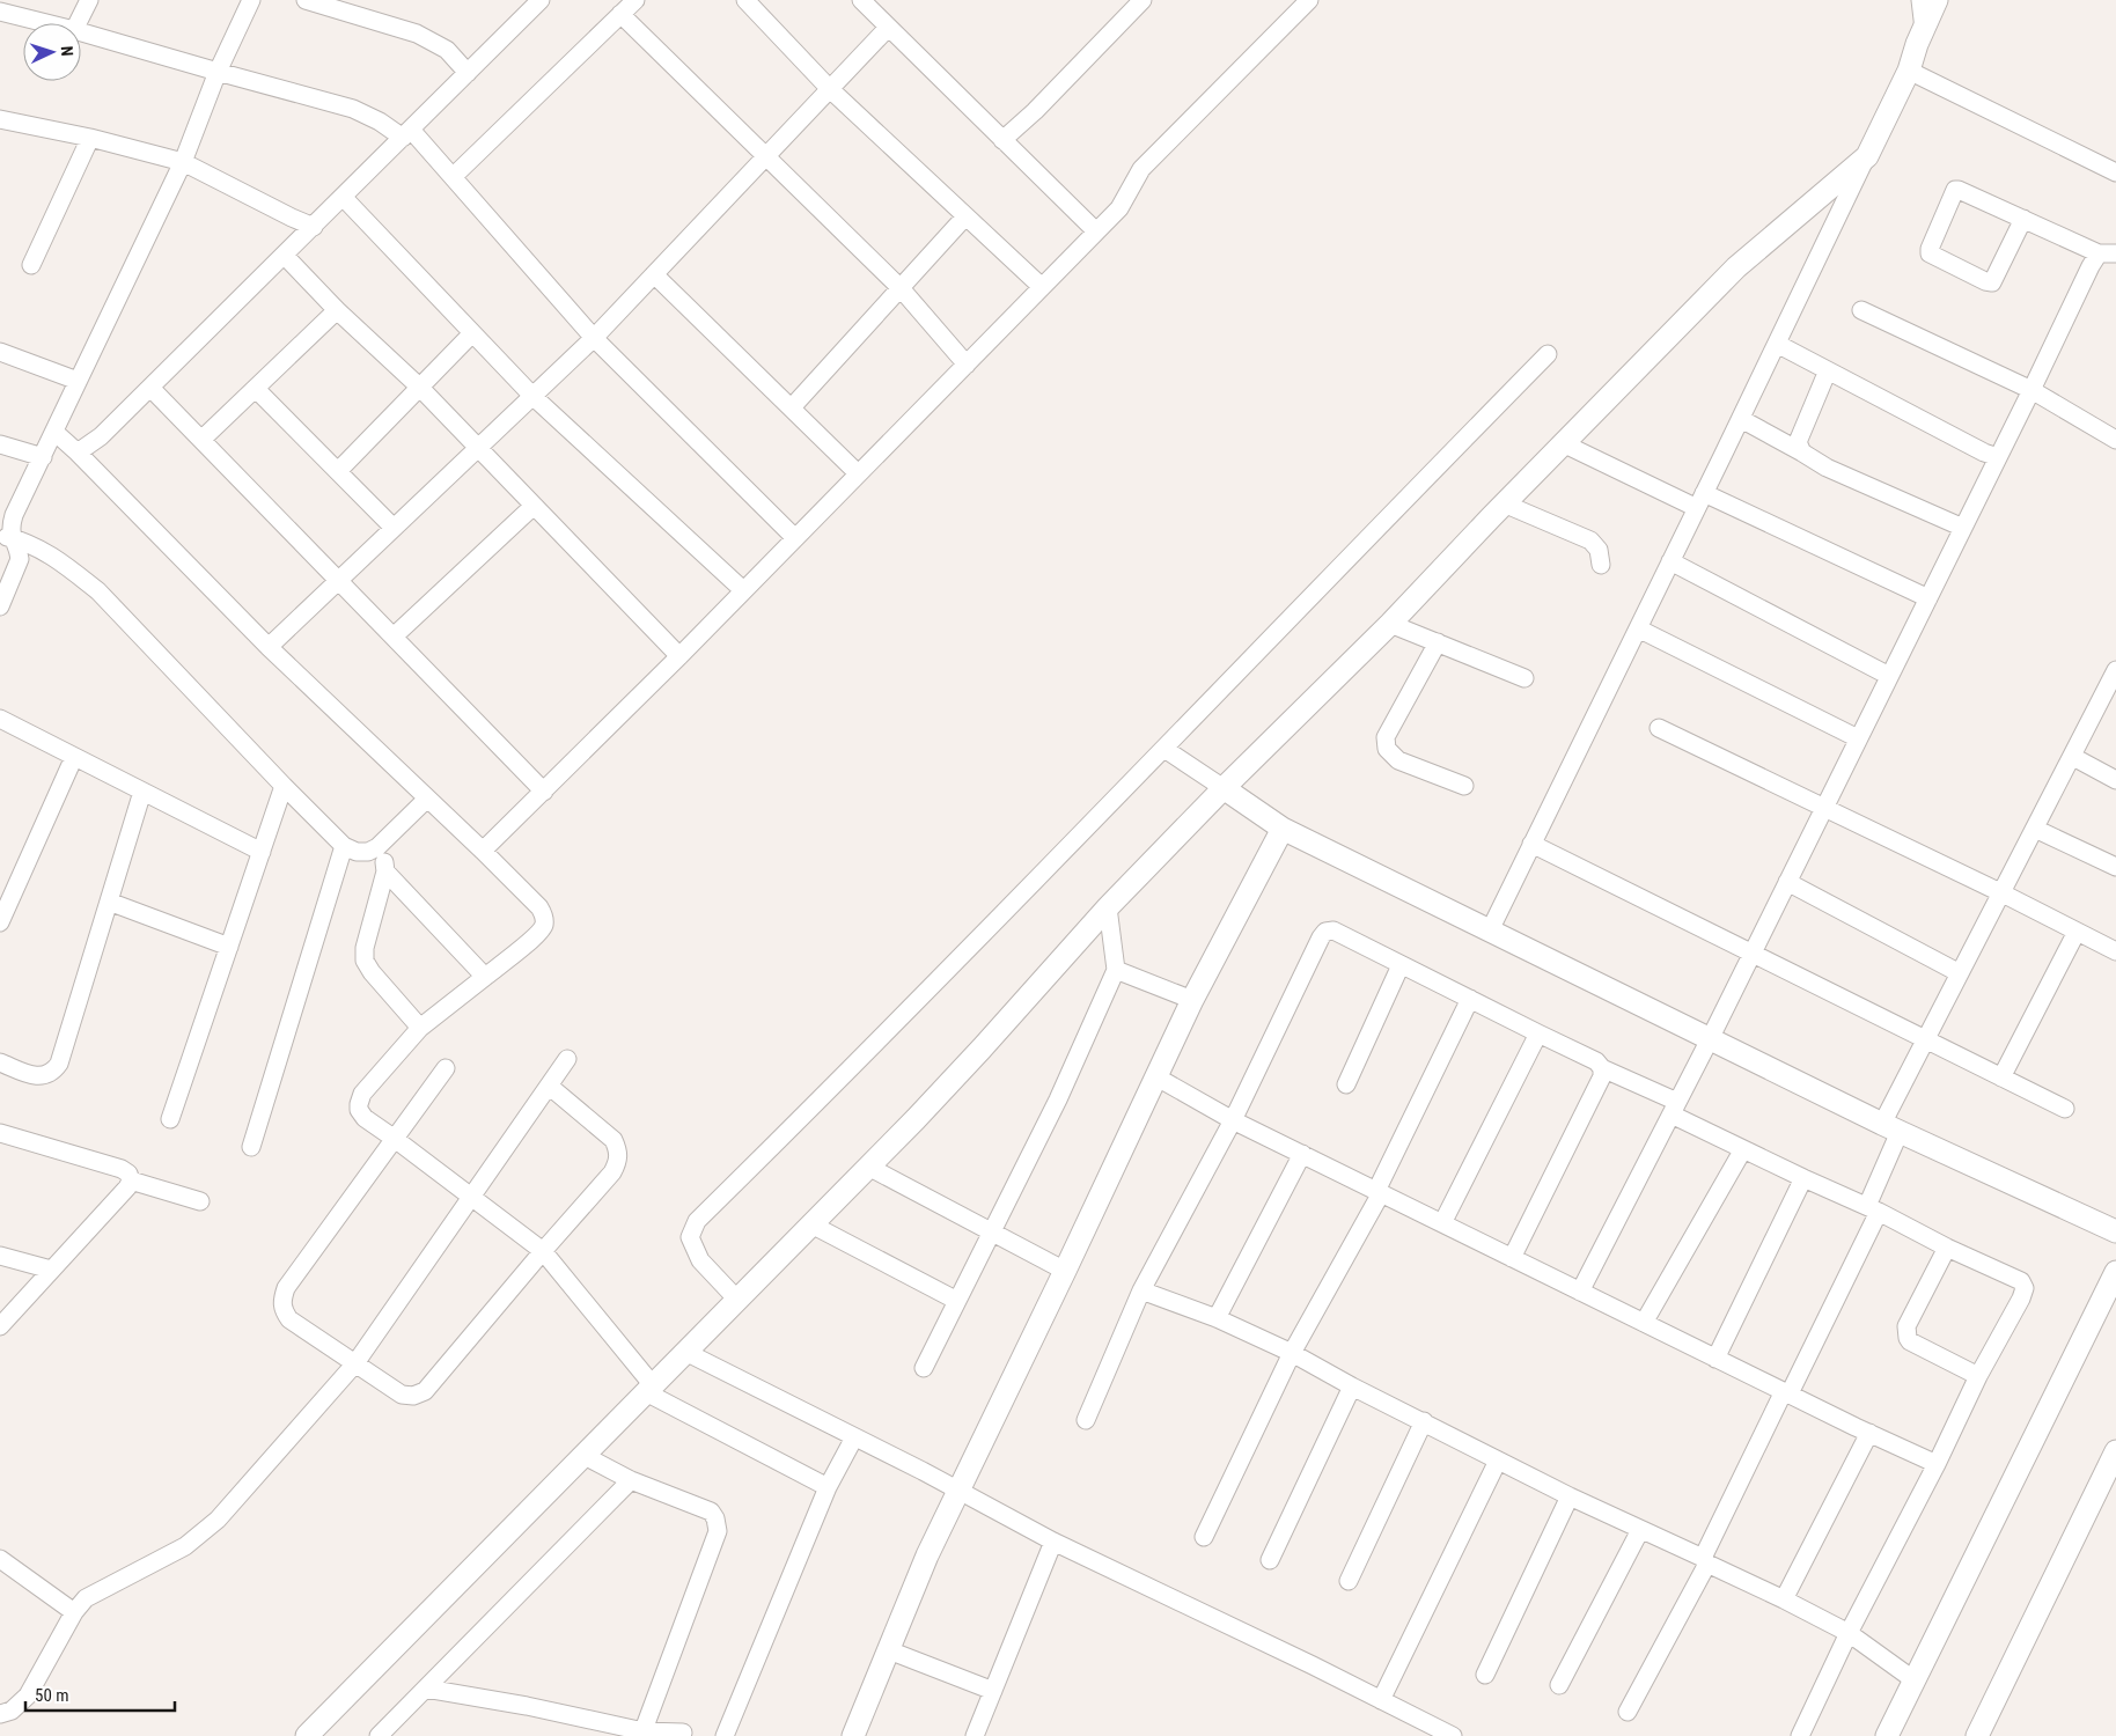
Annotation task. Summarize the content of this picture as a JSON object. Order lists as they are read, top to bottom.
{
  "scale_bar": "50 m",
  "north": "right"
}
